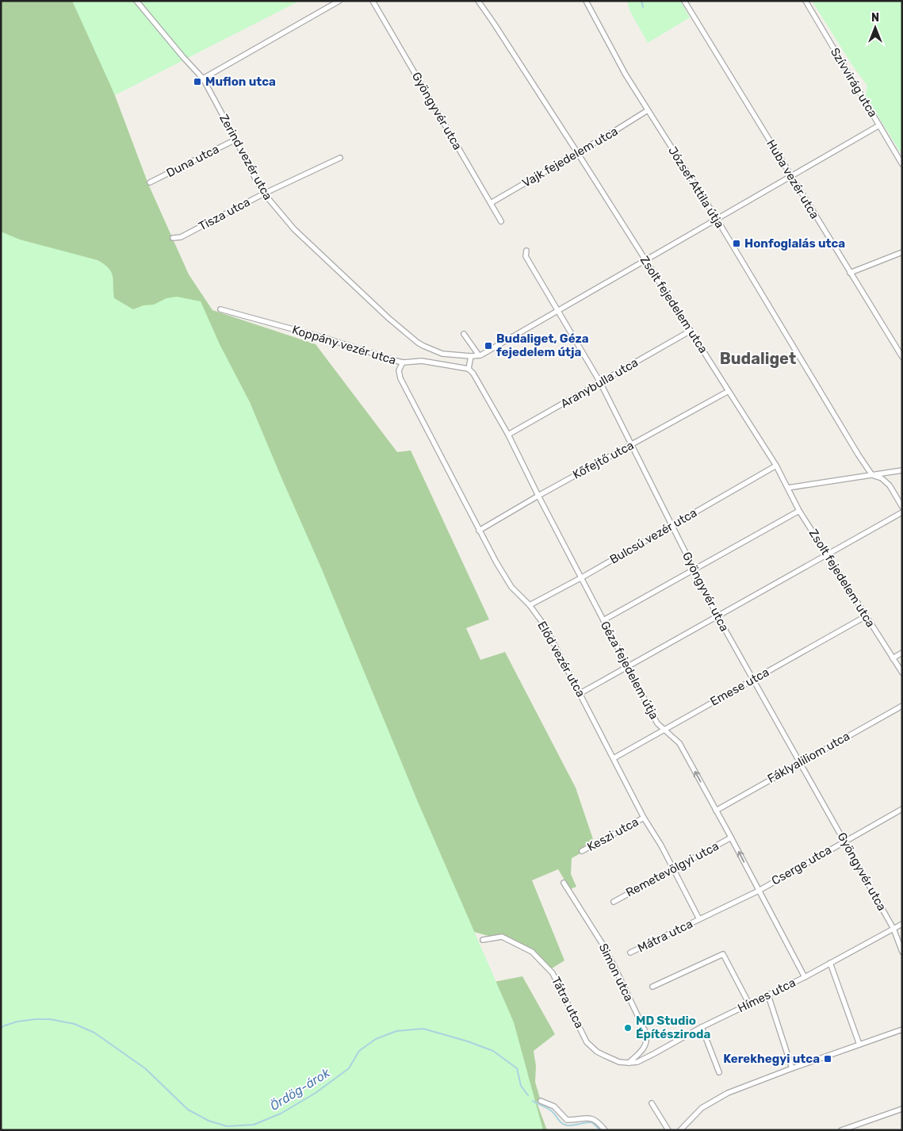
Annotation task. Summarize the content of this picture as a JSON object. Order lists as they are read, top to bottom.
{
  "streets": {
    "street": [
      "Szívvirág utca",
      "Gyöngyvér utca",
      "Zerind vezér utca",
      "Vajk fejedelem utca",
      "Duna utca",
      "Huba vezér utca",
      "József Attila útja",
      "Tisza utca",
      "Zsolt fejedelem utca",
      "Koppány vezér utca",
      "Aranybulla utca",
      "Kőfejtő utca",
      "Bulcsú vezér utca",
      "Előd vezér utca",
      "Géza fejedelem útja",
      "Emese utca",
      "Fáklyaliliom utca",
      "Keszi utca",
      "Cserge utca",
      "Remetevölgyi utca",
      "Mátra utca",
      "Simon utca",
      "Hímes utca",
      "Tátra utca"
    ]
  },
  "crossings": [
    ["Gyöngyvér utca", "Vajk fejedelem utca"],
    ["Gyöngyvér utca", "Aranybulla utca"],
    ["Gyöngyvér utca", "Kőfejtő utca"],
    ["Gyöngyvér utca", "Bulcsú vezér utca"],
    ["Gyöngyvér utca", "Emese utca"],
    ["Gyöngyvér utca", "Fáklyaliliom utca"],
    ["Gyöngyvér utca", "Cserge utca"],
    ["Gyöngyvér utca", "Hímes utca"],
    ["Zerind vezér utca", "Duna utca"],
    ["Zerind vezér utca", "Tisza utca"],
    ["Vajk fejedelem utca", "József Attila útja"],
    ["Vajk fejedelem utca", "Zsolt fejedelem utca"],
    ["Zsolt fejedelem utca", "Aranybulla utca"],
    ["Zsolt fejedelem utca", "Kőfejtő utca"],
    ["Zsolt fejedelem utca", "Bulcsú vezér utca"],
    ["Zsolt fejedelem utca", "Emese utca"],
    ["Koppány vezér utca", "Előd vezér utca"],
    ["Koppány vezér utca", "Géza fejedelem útja"],
    ["Aranybulla utca", "Géza fejedelem útja"],
    ["Kőfejtő utca", "Előd vezér utca"],
    ["Kőfejtő utca", "Géza fejedelem útja"],
    ["Bulcsú vezér utca", "Előd vezér utca"],
    ["Bulcsú vezér utca", "Géza fejedelem útja"],
    ["Előd vezér utca", "Emese utca"],
    ["Előd vezér utca", "Keszi utca"],
    ["Előd vezér utca", "Cserge utca"],
    ["Előd vezér utca", "Remetevölgyi utca"],
    ["Előd vezér utca", "Mátra utca"],
    ["Géza fejedelem útja", "Emese utca"],
    ["Géza fejedelem útja", "Fáklyaliliom utca"],
    ["Géza fejedelem útja", "Cserge utca"],
    ["Géza fejedelem útja", "Remetevölgyi utca"],
    ["Géza fejedelem útja", "Hímes utca"],
    ["Cserge utca", "Mátra utca"],
    ["Simon utca", "Hímes utca"],
    ["Simon utca", "Tátra utca"],
    ["Hímes utca", "Tátra utca"]
  ],
  "districts": ["Budaliget"],
  "water": ["Ördög-árok"],
  "places": {
    "transit": [
      "Muflon utca",
      "Honfoglalás utca",
      "Budaliget, Géza fejedelem útja",
      "Kerekhegyi utca"
    ],
    "other": ["MD Studio Építésziroda"]
  },
  "north": "top"
}
